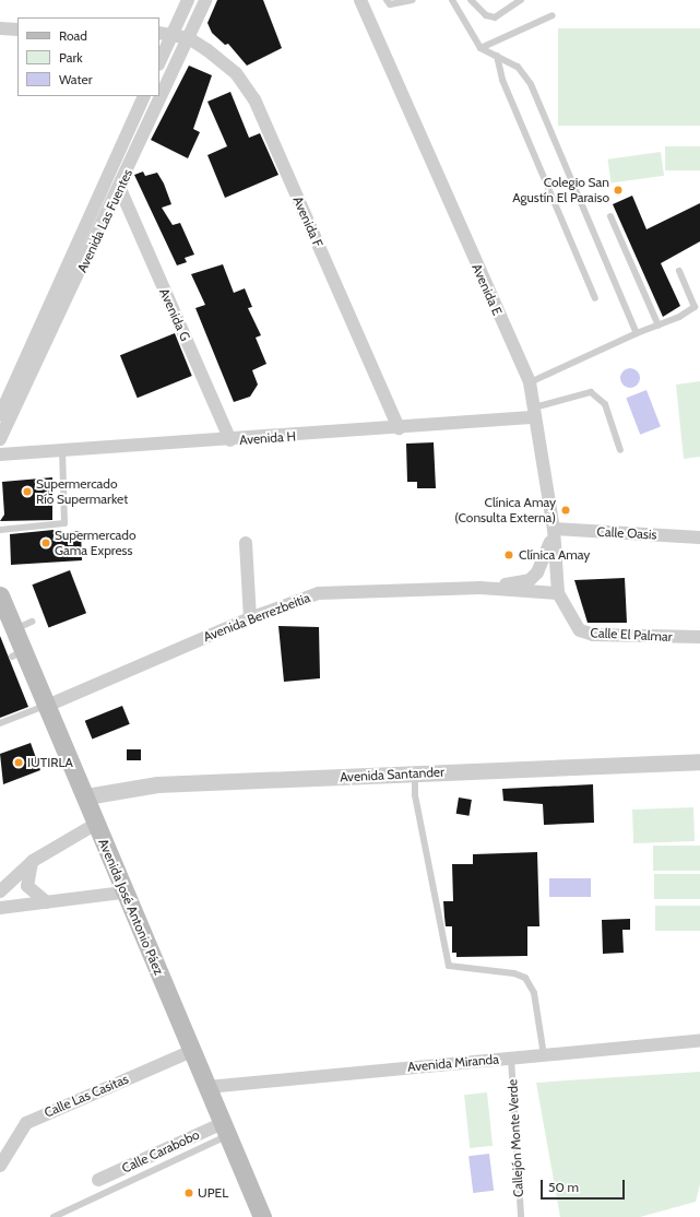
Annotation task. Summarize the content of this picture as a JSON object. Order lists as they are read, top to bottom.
{
  "streets": {
    "main road": ["Avenida José Antonio Páez"],
    "street": [
      "Avenida Las Fuentes",
      "Avenida F",
      "Avenida E",
      "Avenida G",
      "Avenida H",
      "Calle Oasis",
      "Avenida Berrezbeitia",
      "Calle El Palmar",
      "Avenida Santander",
      "Avenida Miranda",
      "Calle Las Casitas",
      "Calle Carabobo"
    ],
    "lane": ["Callejón Monte Verde"]
  },
  "crossings": [
    ["Avenida Las Fuentes", "Avenida F"],
    ["Avenida Las Fuentes", "Avenida G"],
    ["Avenida F", "Avenida H"],
    ["Avenida E", "Avenida H"],
    ["Avenida E", "Calle Oasis"],
    ["Avenida E", "Avenida Berrezbeitia"],
    ["Avenida E", "Calle El Palmar"],
    ["Avenida G", "Avenida H"],
    ["Calle Oasis", "Avenida Berrezbeitia"],
    ["Avenida Berrezbeitia", "Calle El Palmar"],
    ["Avenida Berrezbeitia", "Avenida José Antonio Páez"],
    ["Avenida Santander", "Avenida José Antonio Páez"],
    ["Avenida José Antonio Páez", "Avenida Miranda"],
    ["Avenida José Antonio Páez", "Calle Las Casitas"],
    ["Avenida José Antonio Páez", "Calle Carabobo"],
    ["Avenida Miranda", "Callejón Monte Verde"]
  ],
  "places": [
    "Colegio San Agustín El Paraiso",
    "Supermercado Río Supermarket",
    "Clínica Amay (Consulta Externa)",
    "Supermercado Gama Express",
    "Clínica Amay",
    "IUTIRLA",
    "UPEL"
  ],
  "legend": ["Road", "Park", "Water"],
  "scale_bar": "50 m"
}
